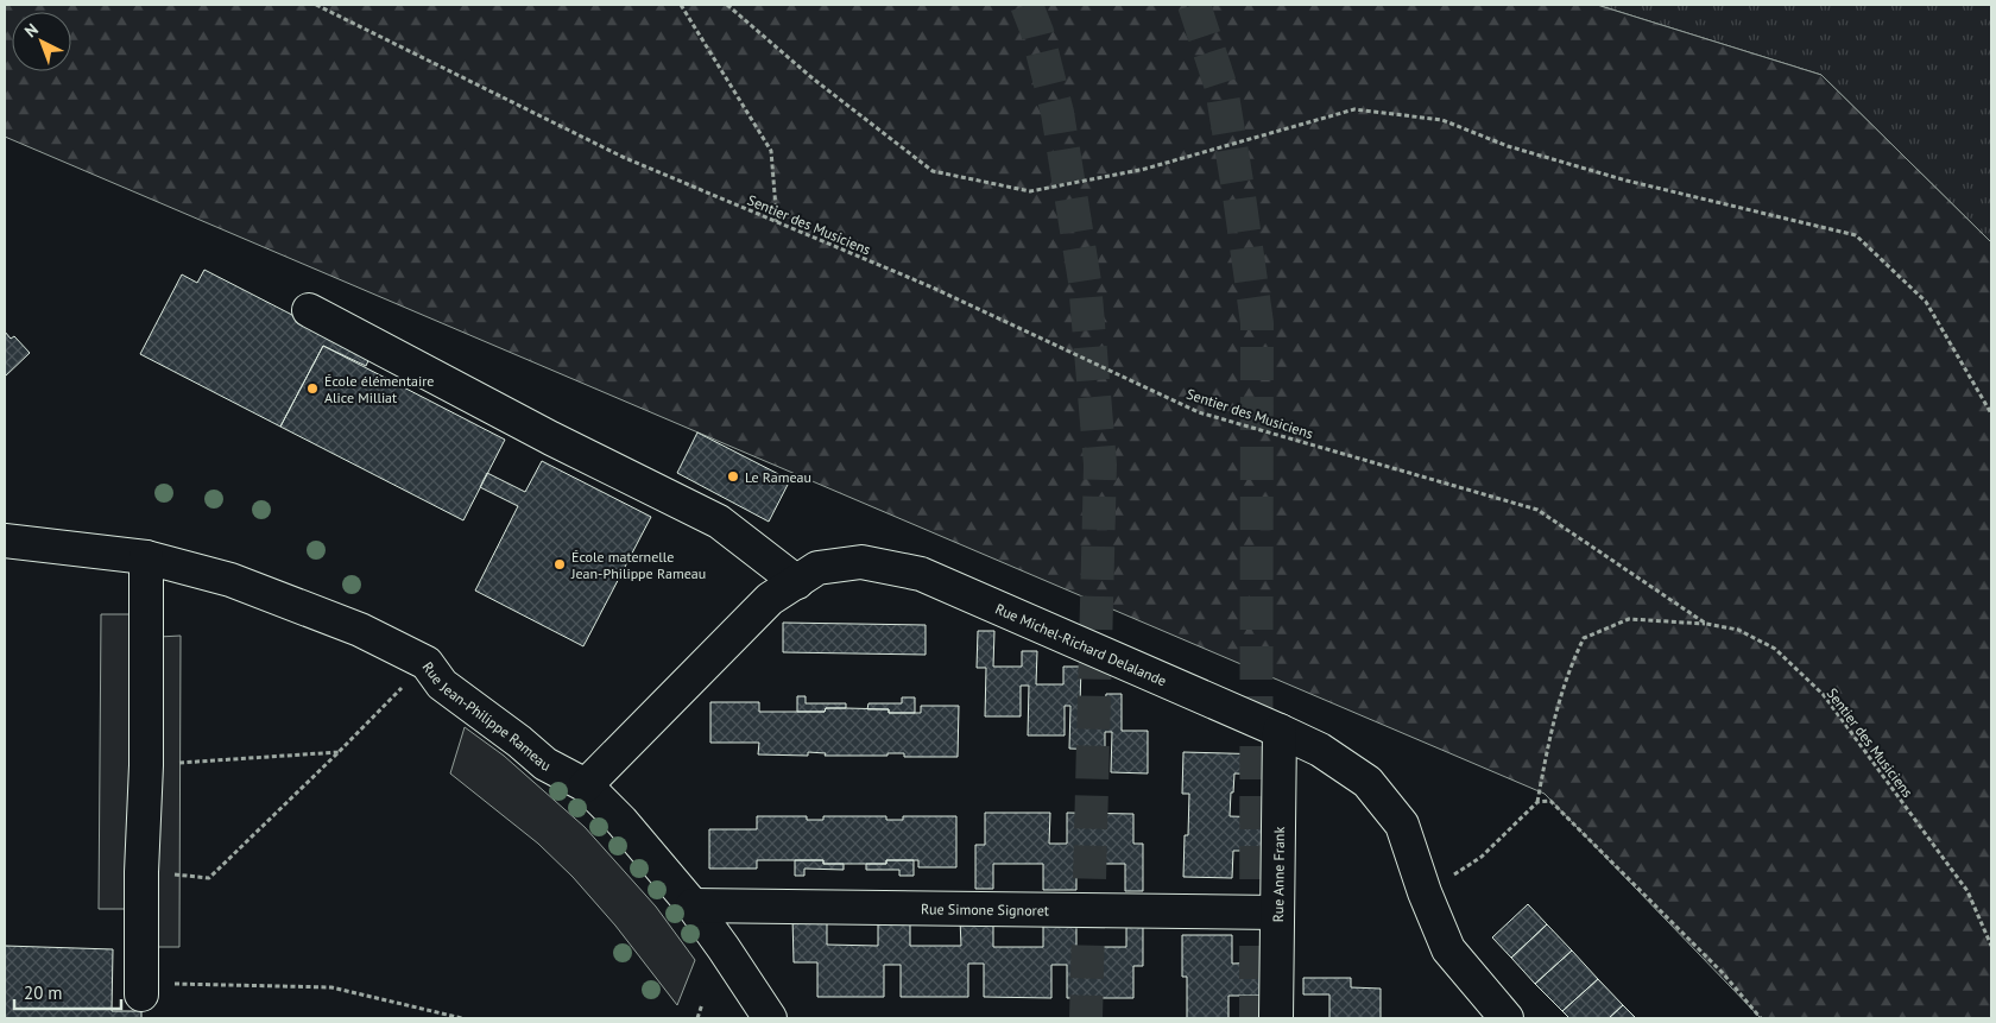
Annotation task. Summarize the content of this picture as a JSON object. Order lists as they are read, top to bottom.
{
  "streets": {
    "street": [
      "Rue Michel-Richard Delalande",
      "Rue Jean-Philippe Rameau",
      "Rue Anne Frank",
      "Rue Simone Signoret"
    ],
    "path": ["Sentier des Musiciens"]
  },
  "crossings": [
    ["Rue Michel-Richard Delalande", "Rue Jean-Philippe Rameau"],
    ["Rue Michel-Richard Delalande", "Rue Anne Frank"],
    ["Rue Jean-Philippe Rameau", "Rue Simone Signoret"],
    ["Rue Anne Frank", "Rue Simone Signoret"]
  ],
  "places": ["École élémentaire Alice Milliat", "Le Rameau", "École maternelle Jean-Philippe Rameau"],
  "scale_bar": "20 m",
  "north": "top left"
}
